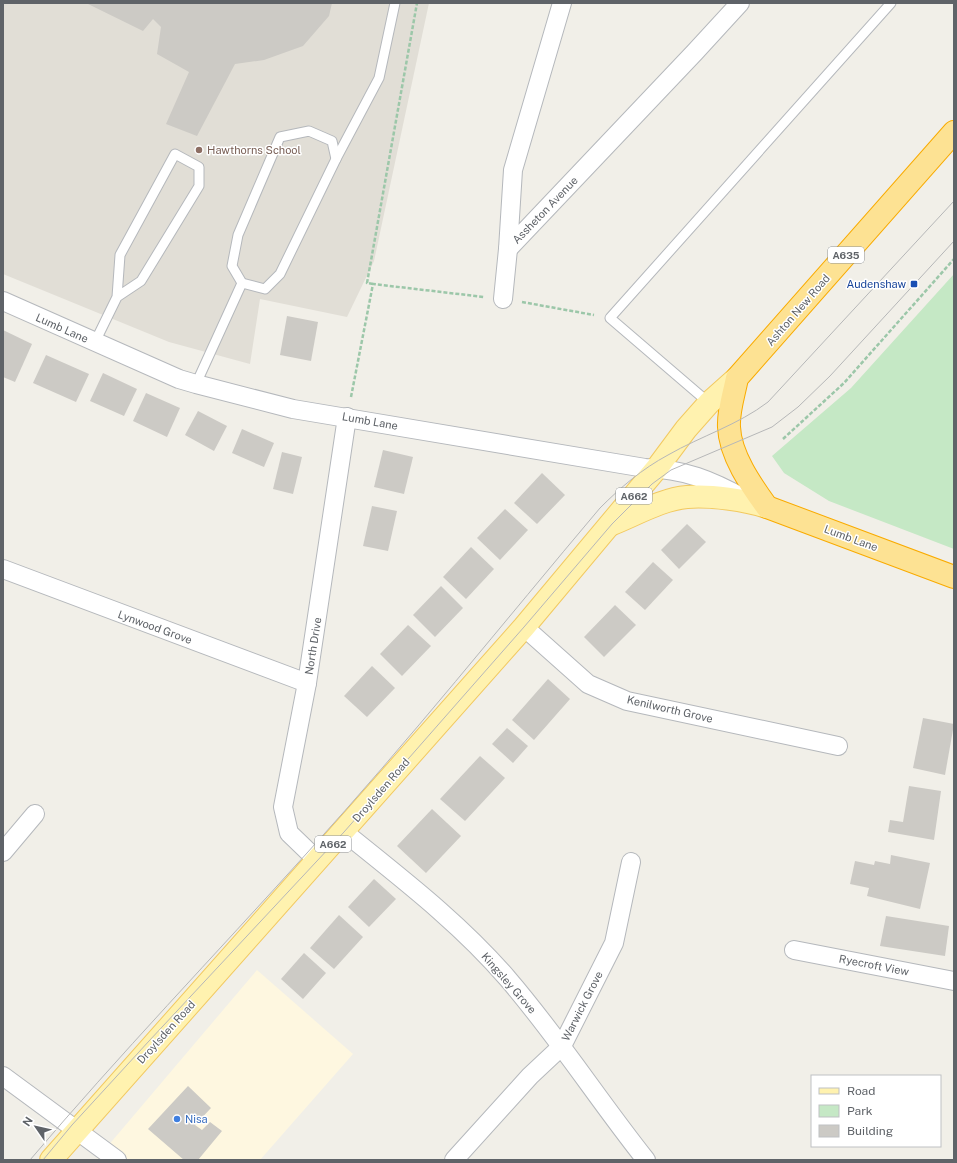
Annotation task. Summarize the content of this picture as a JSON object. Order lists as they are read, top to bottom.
{
  "streets": {
    "highway": ["A635", "Ashton New Road", "Lumb Lane"],
    "main road": ["A662", "Droylsden Road"],
    "street": [
      "Assheton Avenue",
      "Lynwood Grove",
      "North Drive",
      "Kenilworth Grove",
      "Ryecroft View",
      "Kingsley Grove",
      "Warwick Grove"
    ]
  },
  "crossings": [
    ["A635", "Ashton New Road"],
    ["A635", "Lumb Lane"],
    ["Ashton New Road", "Lumb Lane"],
    ["Ashton New Road", "Droylsden Road"],
    ["Lumb Lane", "North Drive"],
    ["Lumb Lane", "Droylsden Road"],
    ["Lynwood Grove", "North Drive"],
    ["North Drive", "Droylsden Road"],
    ["Kenilworth Grove", "Droylsden Road"],
    ["Droylsden Road", "Kingsley Grove"],
    ["Kingsley Grove", "Warwick Grove"]
  ],
  "places": {
    "other": ["Hawthorns School", "Nisa"],
    "transit": ["Audenshaw"]
  },
  "legend": ["Road", "Park", "Building"],
  "north": "top left"
}
